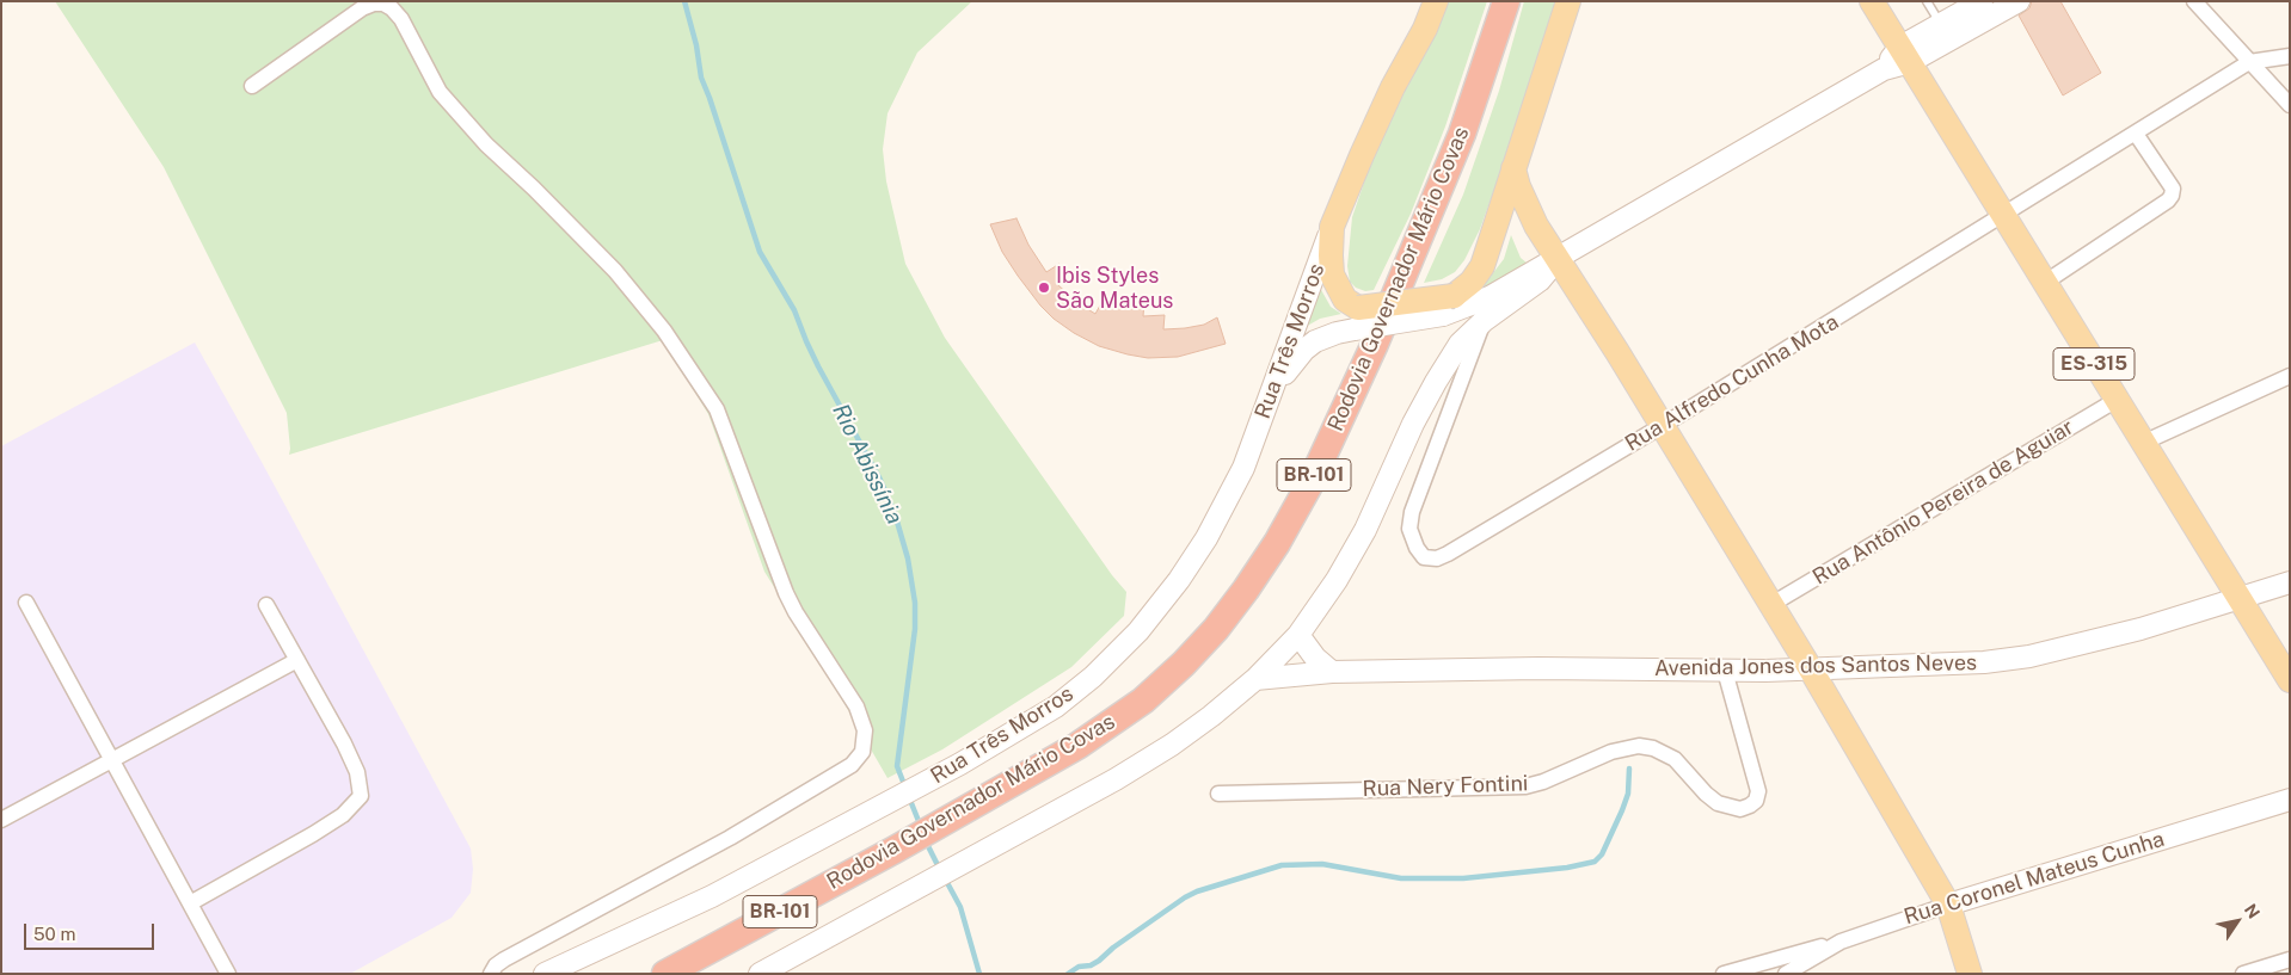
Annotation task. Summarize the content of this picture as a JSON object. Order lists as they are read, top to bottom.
{
  "streets": {
    "highway": ["Rodovia Governador Mário Covas", "BR-101"],
    "main road": [
      "Rua Três Morros",
      "ES-315",
      "Avenida Jones dos Santos Neves",
      "Rua Coronel Mateus Cunha"
    ],
    "street": ["Rua Alfredo Cunha Mota", "Rua Antônio Pereira de Aguiar", "Rua Nery Fontini"]
  },
  "crossings": [
    ["ES-315", "Rua Alfredo Cunha Mota"],
    ["ES-315", "Rua Antônio Pereira de Aguiar"],
    ["ES-315", "Avenida Jones dos Santos Neves"],
    ["Avenida Jones dos Santos Neves", "Rua Nery Fontini"]
  ],
  "water": ["Rio Abissínia"],
  "places": ["Ibis Styles São Mateus"],
  "scale_bar": "50 m",
  "north": "top right"
}
